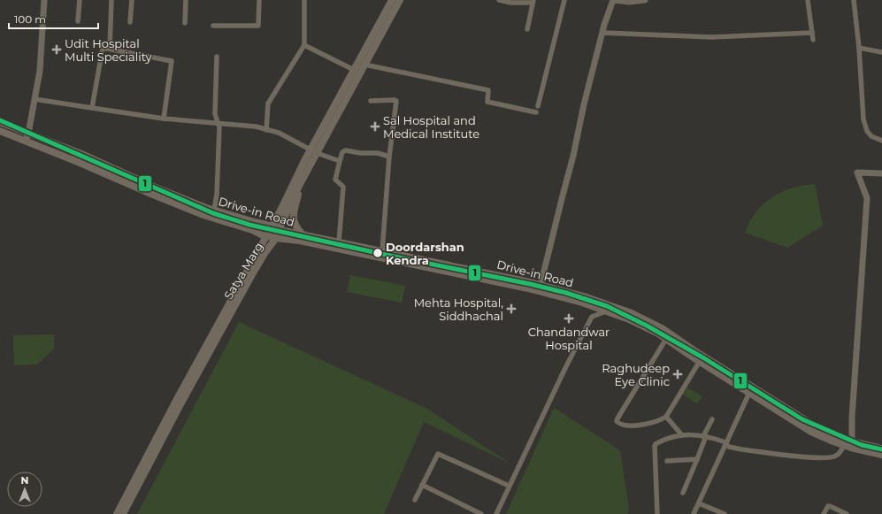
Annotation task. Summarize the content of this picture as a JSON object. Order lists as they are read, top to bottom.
{
  "streets": {
    "main road": ["Drive-in Road", "Satya Marg"]
  },
  "crossings": [
    ["Drive-in Road", "Satya Marg"]
  ],
  "places": {
    "health": [
      "Udit Hospital Multi Speciality",
      "Sal Hospital and Medical Institute",
      "Mehta Hospital, Siddhachal",
      "Chandandwar Hospital",
      "Raghudeep Eye Clinic"
    ],
    "other": ["Doordarshan Kendra"]
  },
  "lines": ["transit line 1"],
  "scale_bar": "100 m",
  "north": "top"
}
